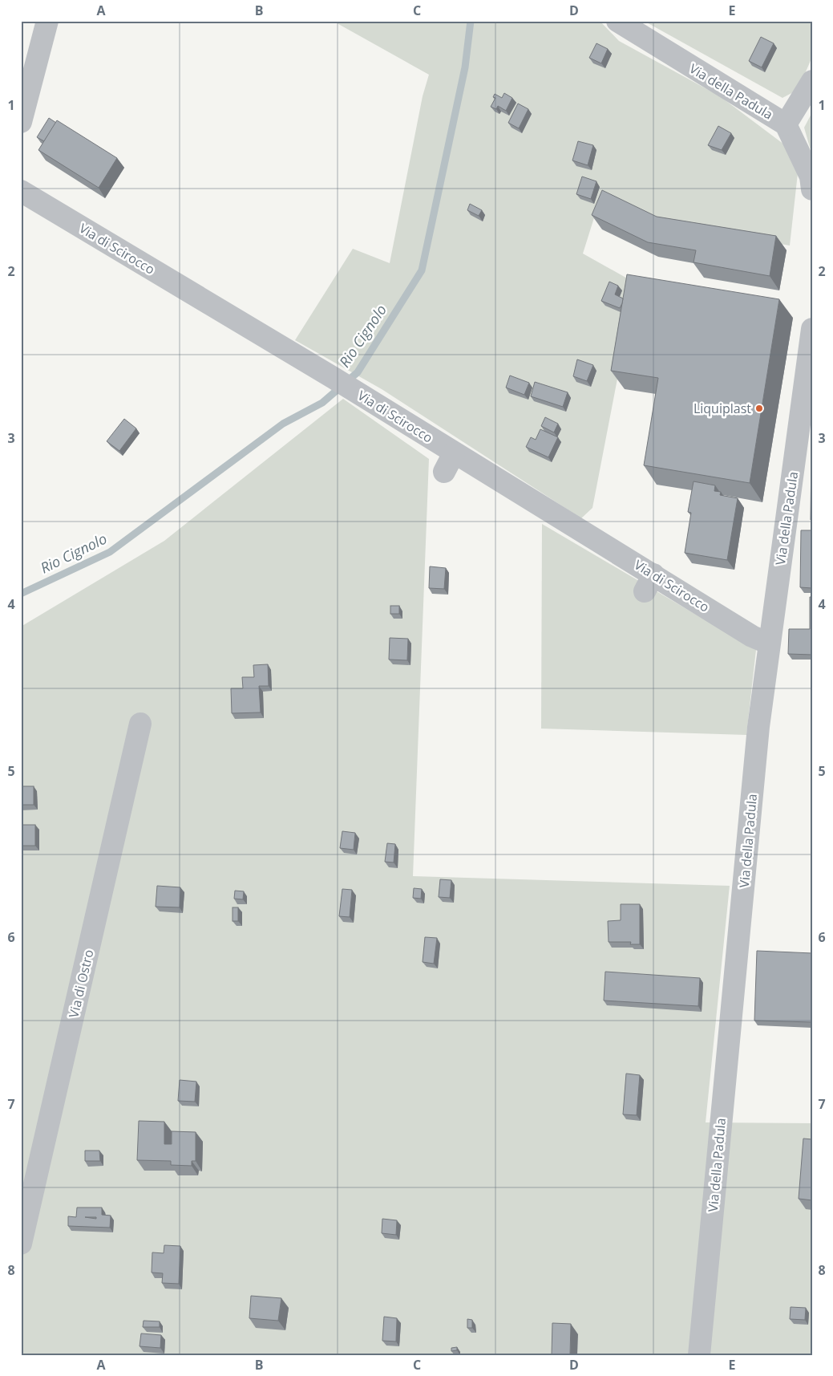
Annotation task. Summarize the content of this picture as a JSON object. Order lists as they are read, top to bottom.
{
  "streets": {
    "street": ["Via della Padula", "Via di Scirocco", "Via di Ostro"]
  },
  "crossings": [
    ["Via della Padula", "Via di Scirocco"]
  ],
  "water": ["Rio Cignolo"],
  "places": ["Liquiplast"],
  "grid": {
    "columns": [
      "A",
      "B",
      "C",
      "D",
      "E"
    ],
    "rows": [
      "1",
      "2",
      "3",
      "4",
      "5",
      "6",
      "7",
      "8"
    ]
  }
}
